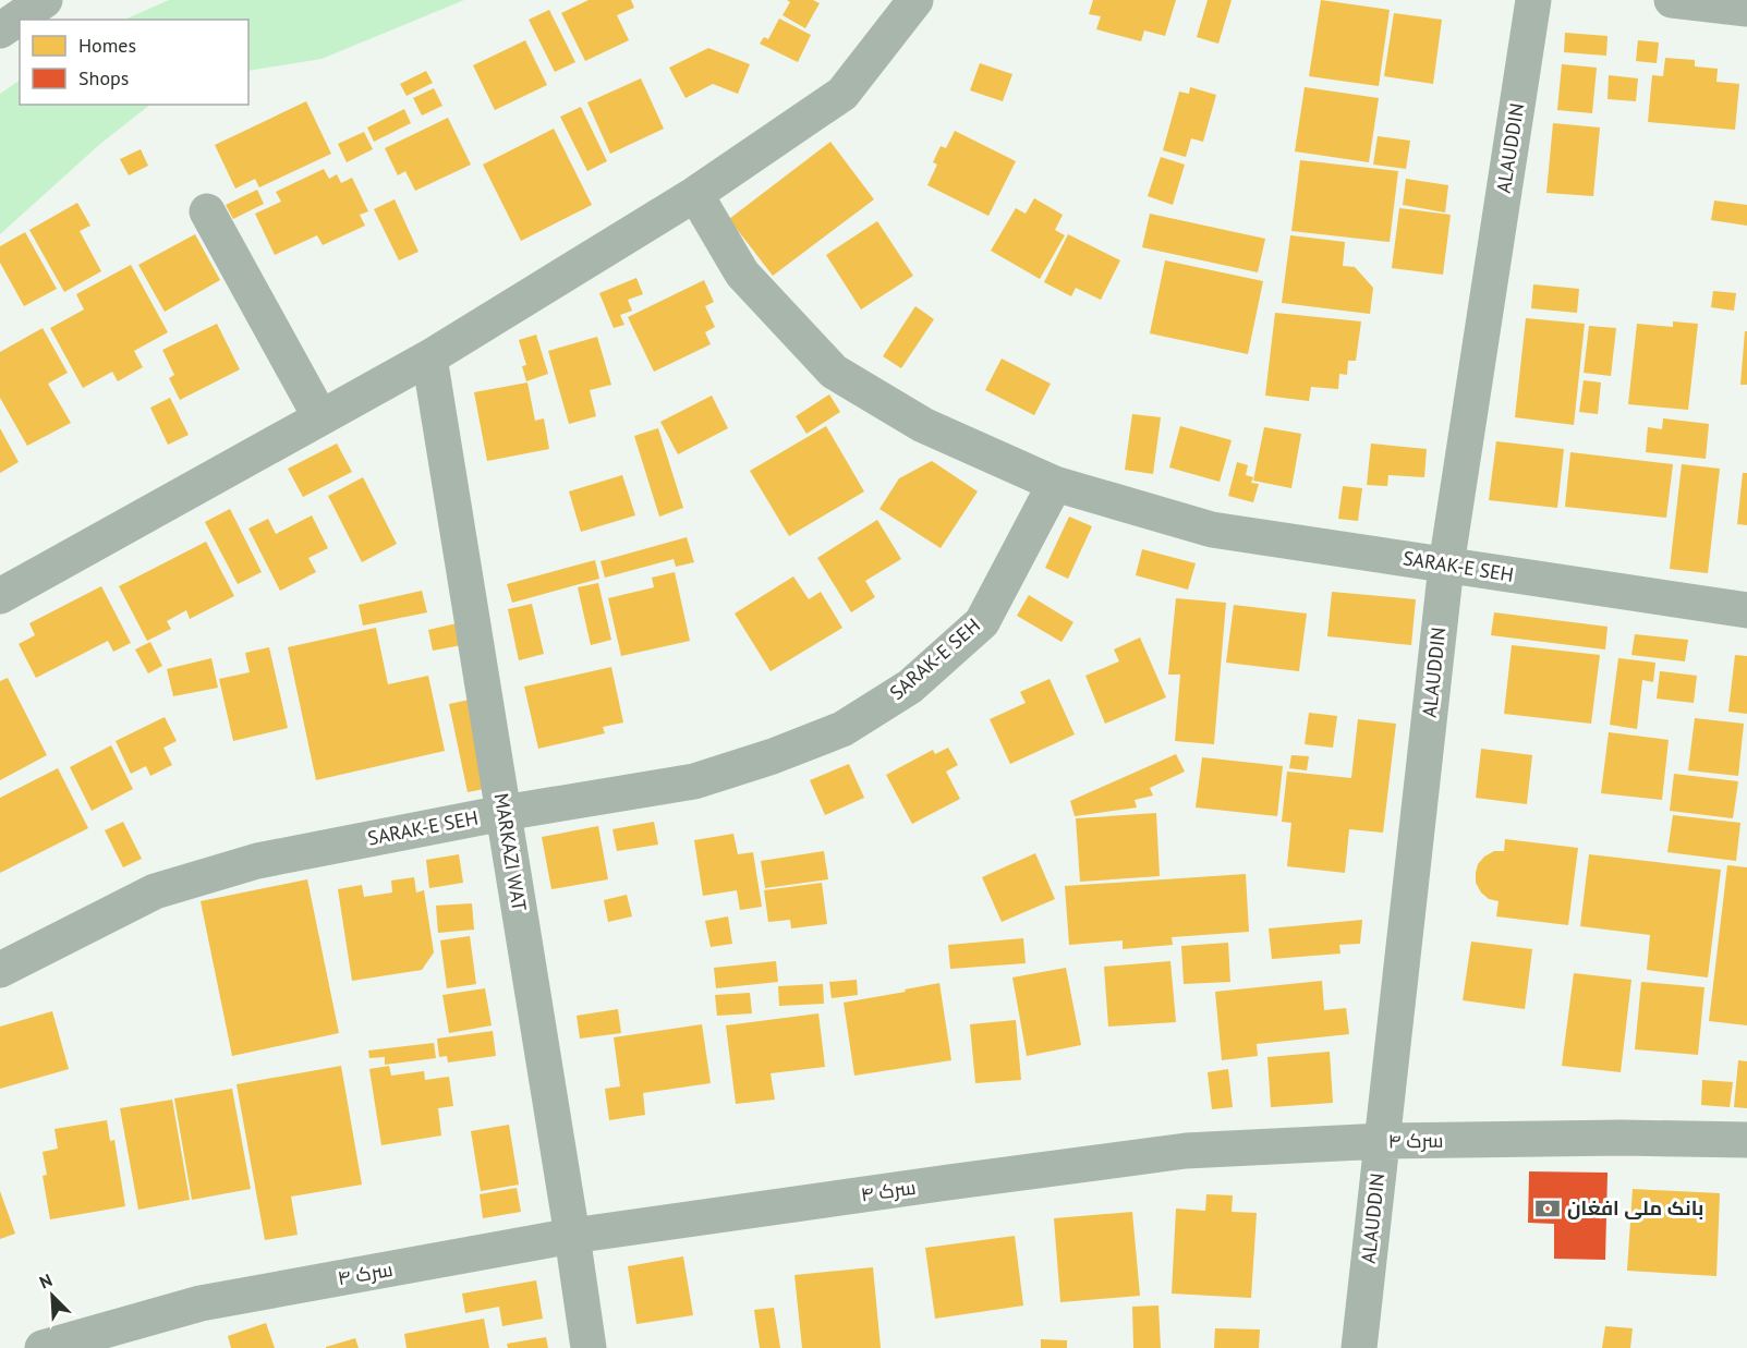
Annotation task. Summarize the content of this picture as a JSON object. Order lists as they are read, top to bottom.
{
  "streets": {
    "street": [
      "ALAUDDIN",
      "SARAK-E SEH",
      "MARKAZI WAT",
      "سرک ۴"
    ]
  },
  "crossings": [
    ["ALAUDDIN", "SARAK-E SEH"],
    ["ALAUDDIN", "سرک ۴"],
    ["SARAK-E SEH", "MARKAZI WAT"],
    ["MARKAZI WAT", "سرک ۴"]
  ],
  "places": {
    "bank": ["بانک ملی افغان"]
  },
  "legend": ["Homes", "Shops"],
  "north": "top left"
}
